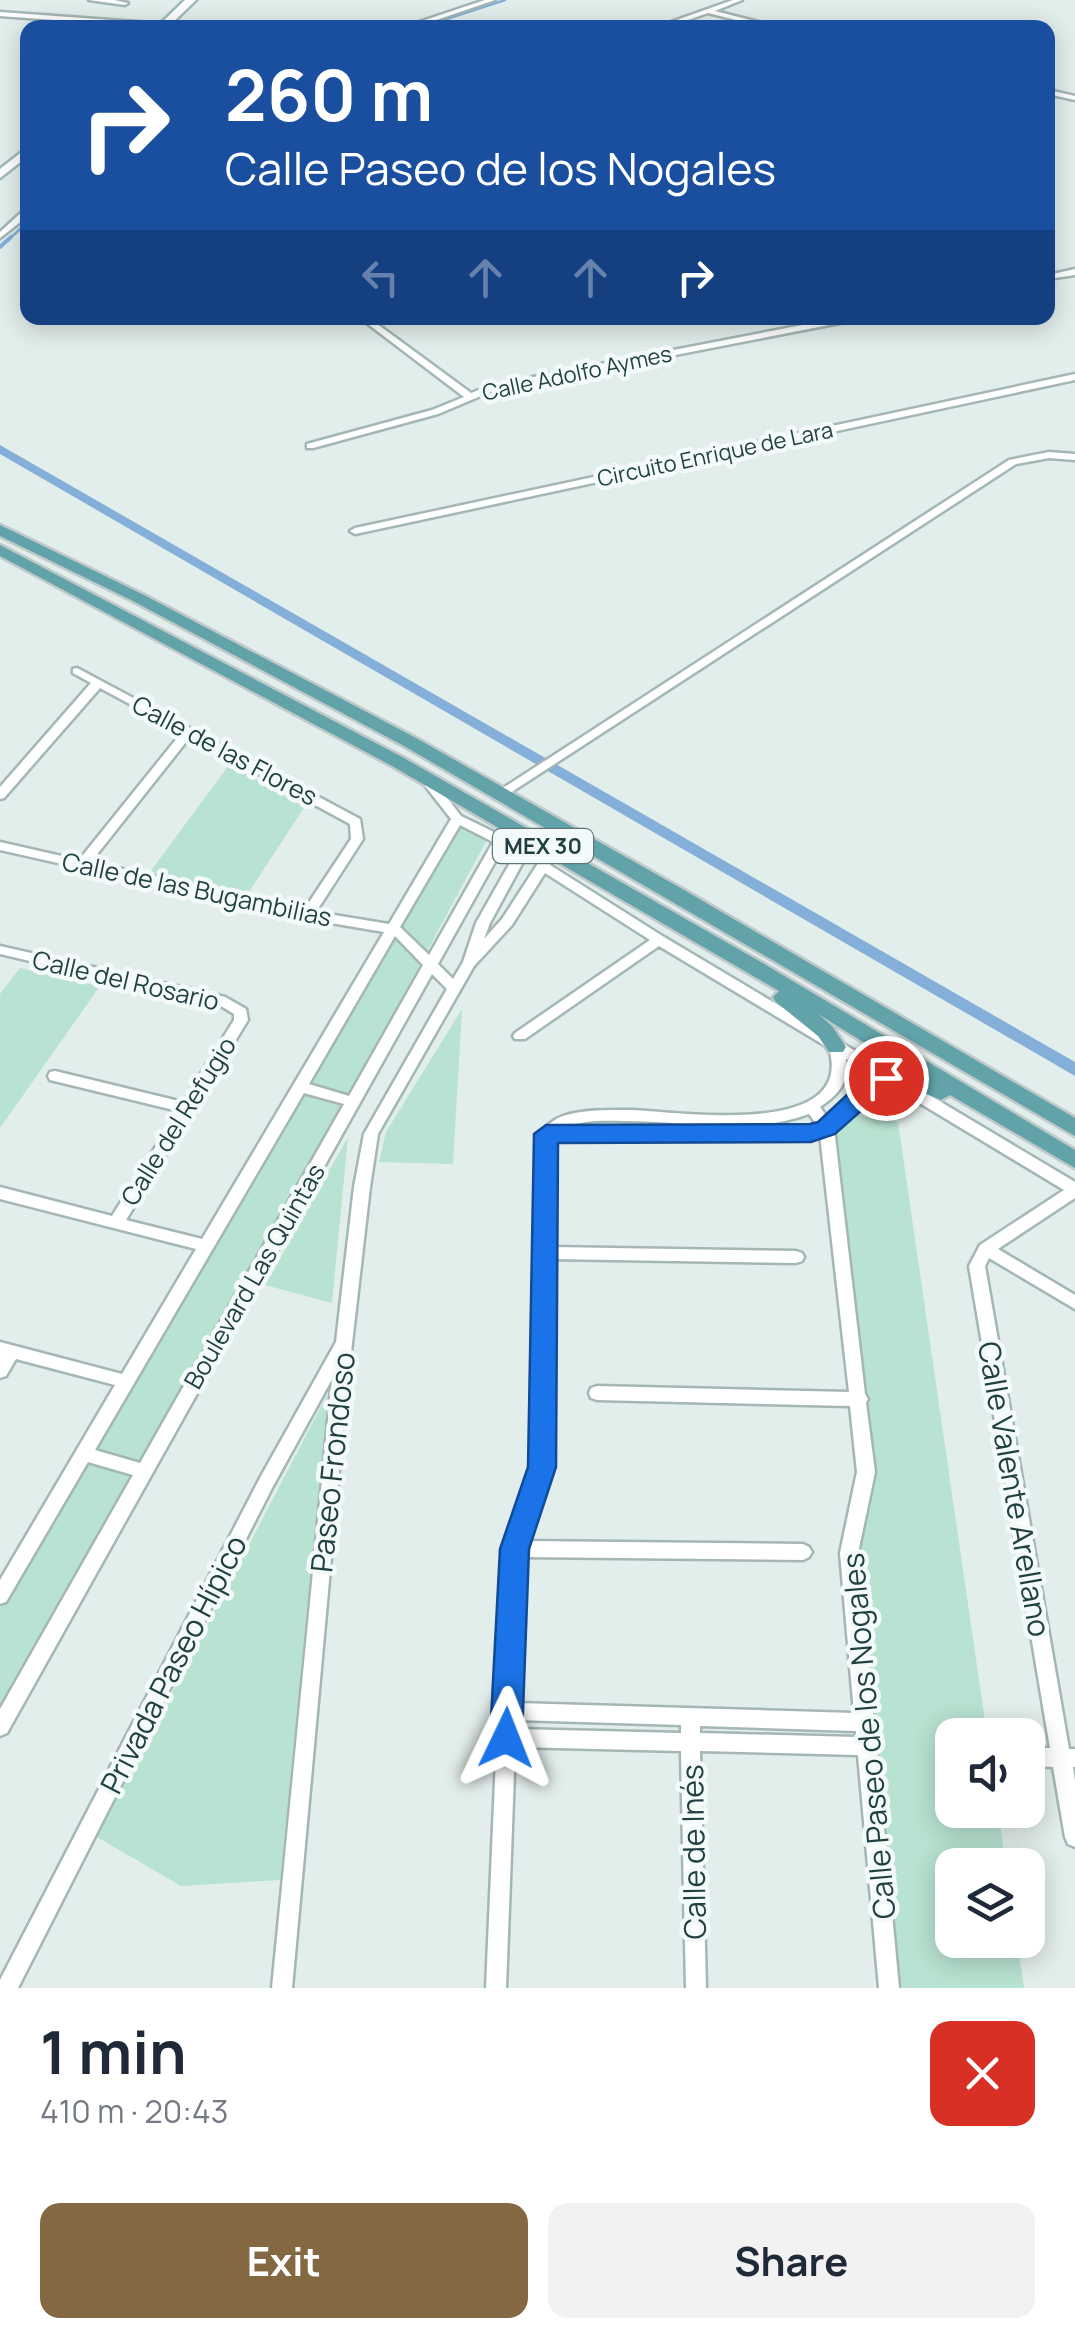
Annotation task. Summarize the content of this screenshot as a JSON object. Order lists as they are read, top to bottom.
{
  "streets": {
    "main road": ["MEX 30"],
    "street": [
      "Calle Adolfo Aymes",
      "Circuito Enrique de Lara",
      "Calle de las Flores",
      "Calle de las Bugambilias",
      "Calle del Rosario",
      "Calle del Refugio",
      "Boulevard Las Quintas",
      "Paseo Frondoso",
      "Calle Valente Arellano",
      "Privada Paseo Hípico",
      "Calle Paseo de los Nogales",
      "Calle de Inés"
    ]
  },
  "crossings": [
    ["MEX 30", "Boulevard Las Quintas"],
    ["MEX 30", "Paseo Frondoso"],
    ["Calle del Rosario", "Calle del Refugio"],
    ["Paseo Frondoso", "Privada Paseo Hípico"]
  ],
  "page": {
    "turn": ["260 m", "Calle Paseo de los Nogales"],
    "heading": ["1 min", "410 m · 20:43"],
    "buttons": ["Exit", "Share"]
  }
}
